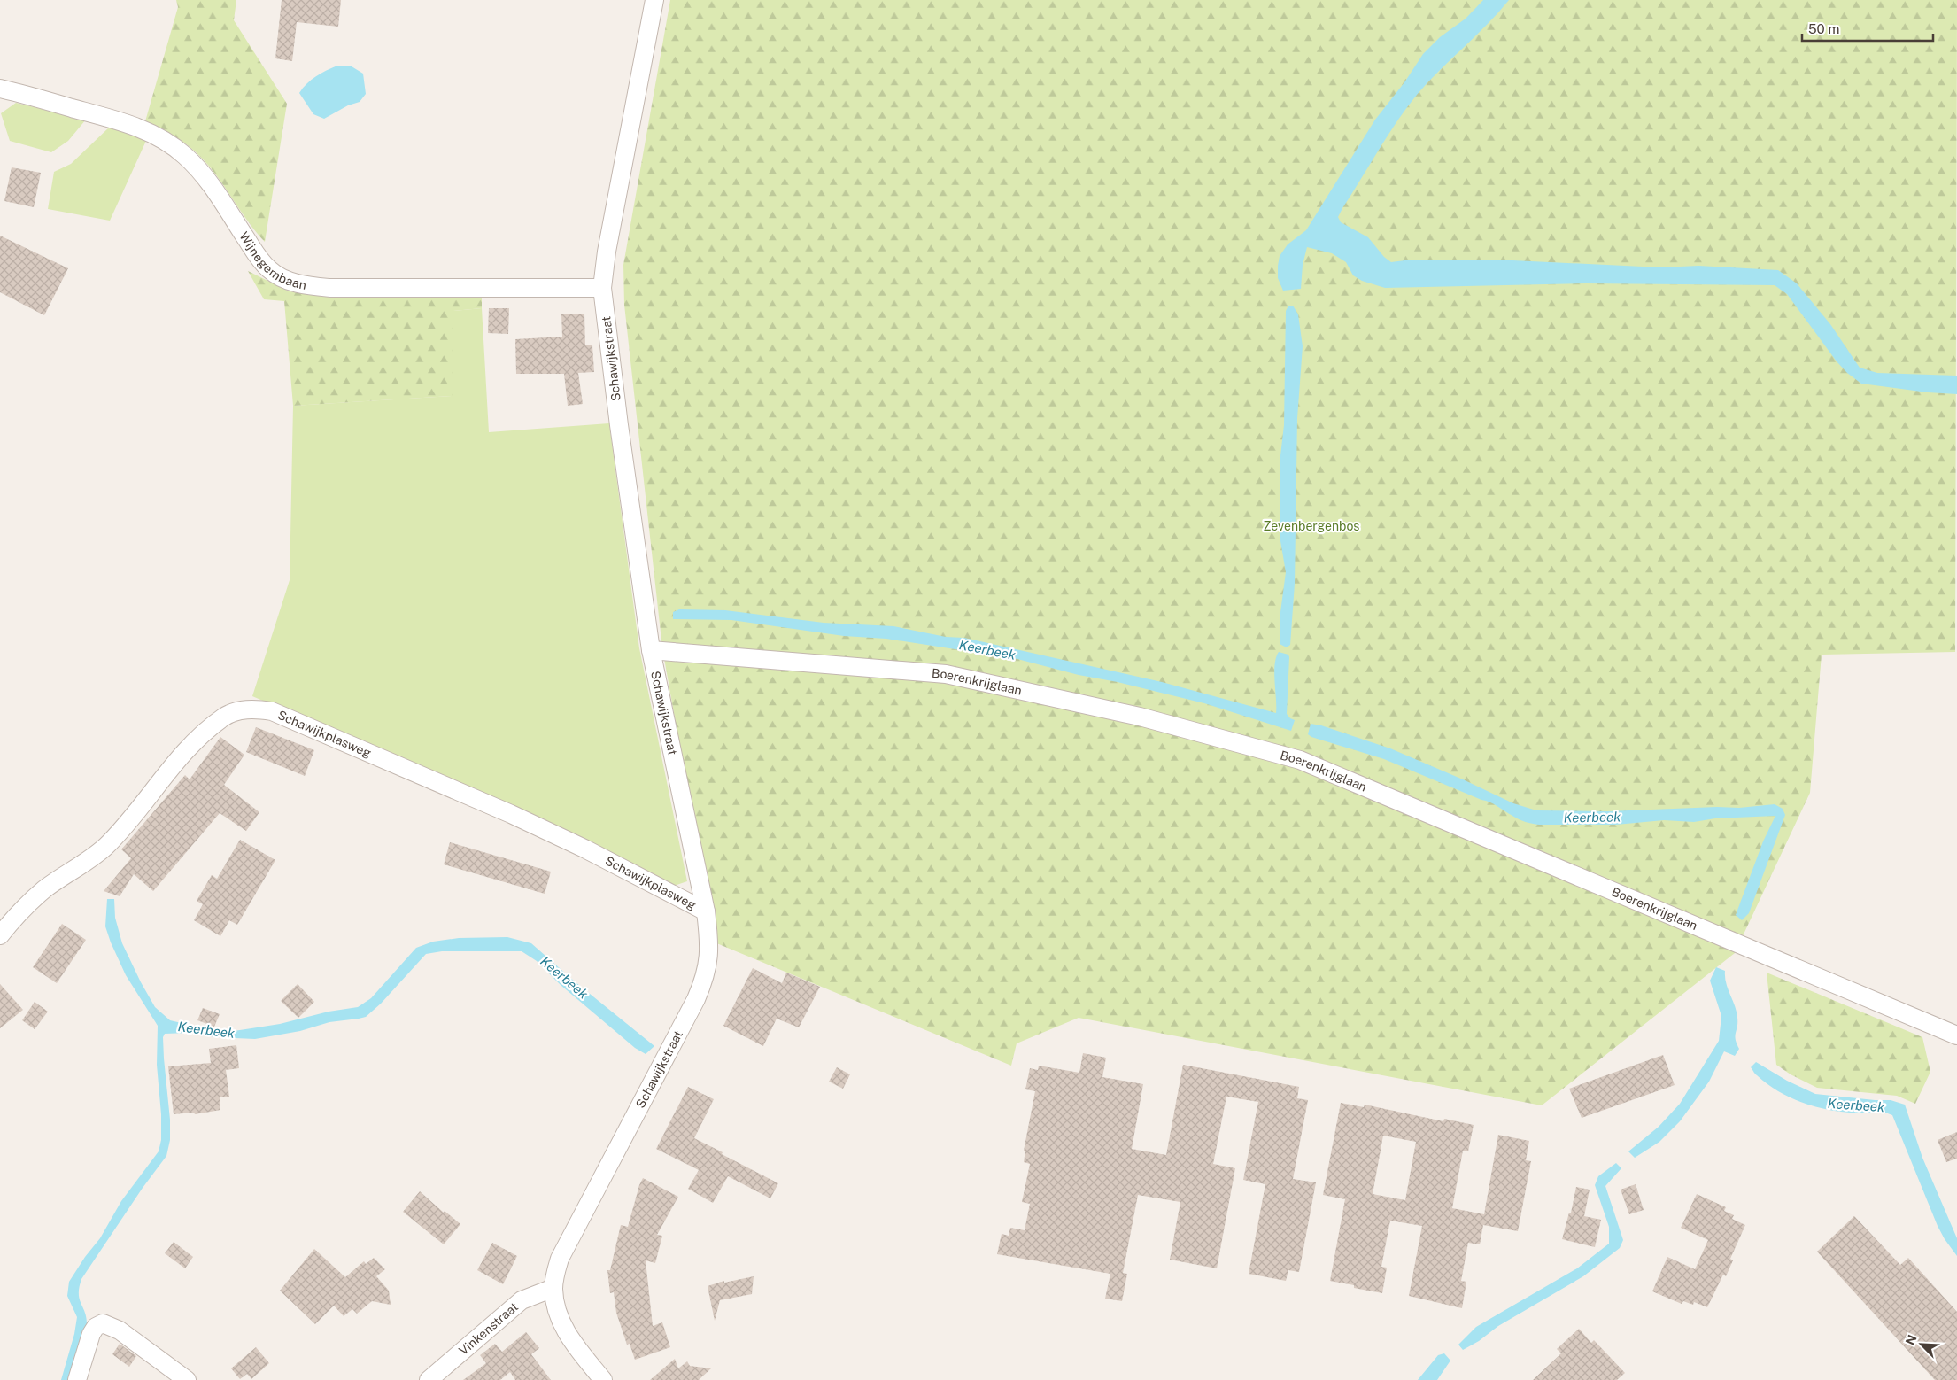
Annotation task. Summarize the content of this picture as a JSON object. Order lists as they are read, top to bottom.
{
  "streets": {
    "street": [
      "Wijnegembaan",
      "Schawijkstraat",
      "Boerenkrijglaan",
      "Schawijkplasweg",
      "Vinkenstraat"
    ]
  },
  "crossings": [
    ["Wijnegembaan", "Schawijkstraat"],
    ["Schawijkstraat", "Boerenkrijglaan"],
    ["Schawijkstraat", "Schawijkplasweg"],
    ["Schawijkstraat", "Vinkenstraat"]
  ],
  "water": ["Keerbeek"],
  "parks": ["Zevenbergenbos"],
  "scale_bar": "50 m",
  "north": "top left"
}
